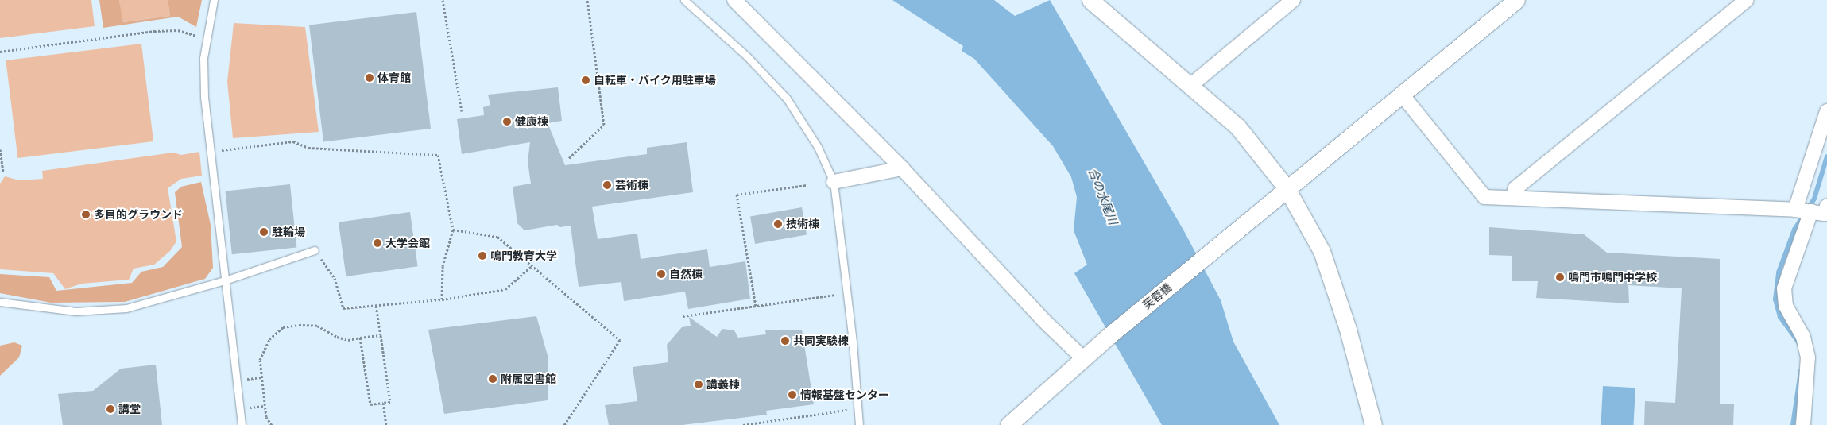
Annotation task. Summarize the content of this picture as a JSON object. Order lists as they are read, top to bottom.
{
  "streets": {
    "street": ["芙蓉橋"]
  },
  "water": ["合の水尾川"],
  "places": [
    "体育館",
    "自転車・バイク用駐車場",
    "健康棟",
    "芸術棟",
    "多目的グラウンド",
    "技術棟",
    "駐輪場",
    "大学会館",
    "鳴門教育大学",
    "自然棟",
    "鳴門市鳴門中学校",
    "共同実験棟",
    "附属図書館",
    "講義棟",
    "情報基盤センター",
    "講堂"
  ]
}
